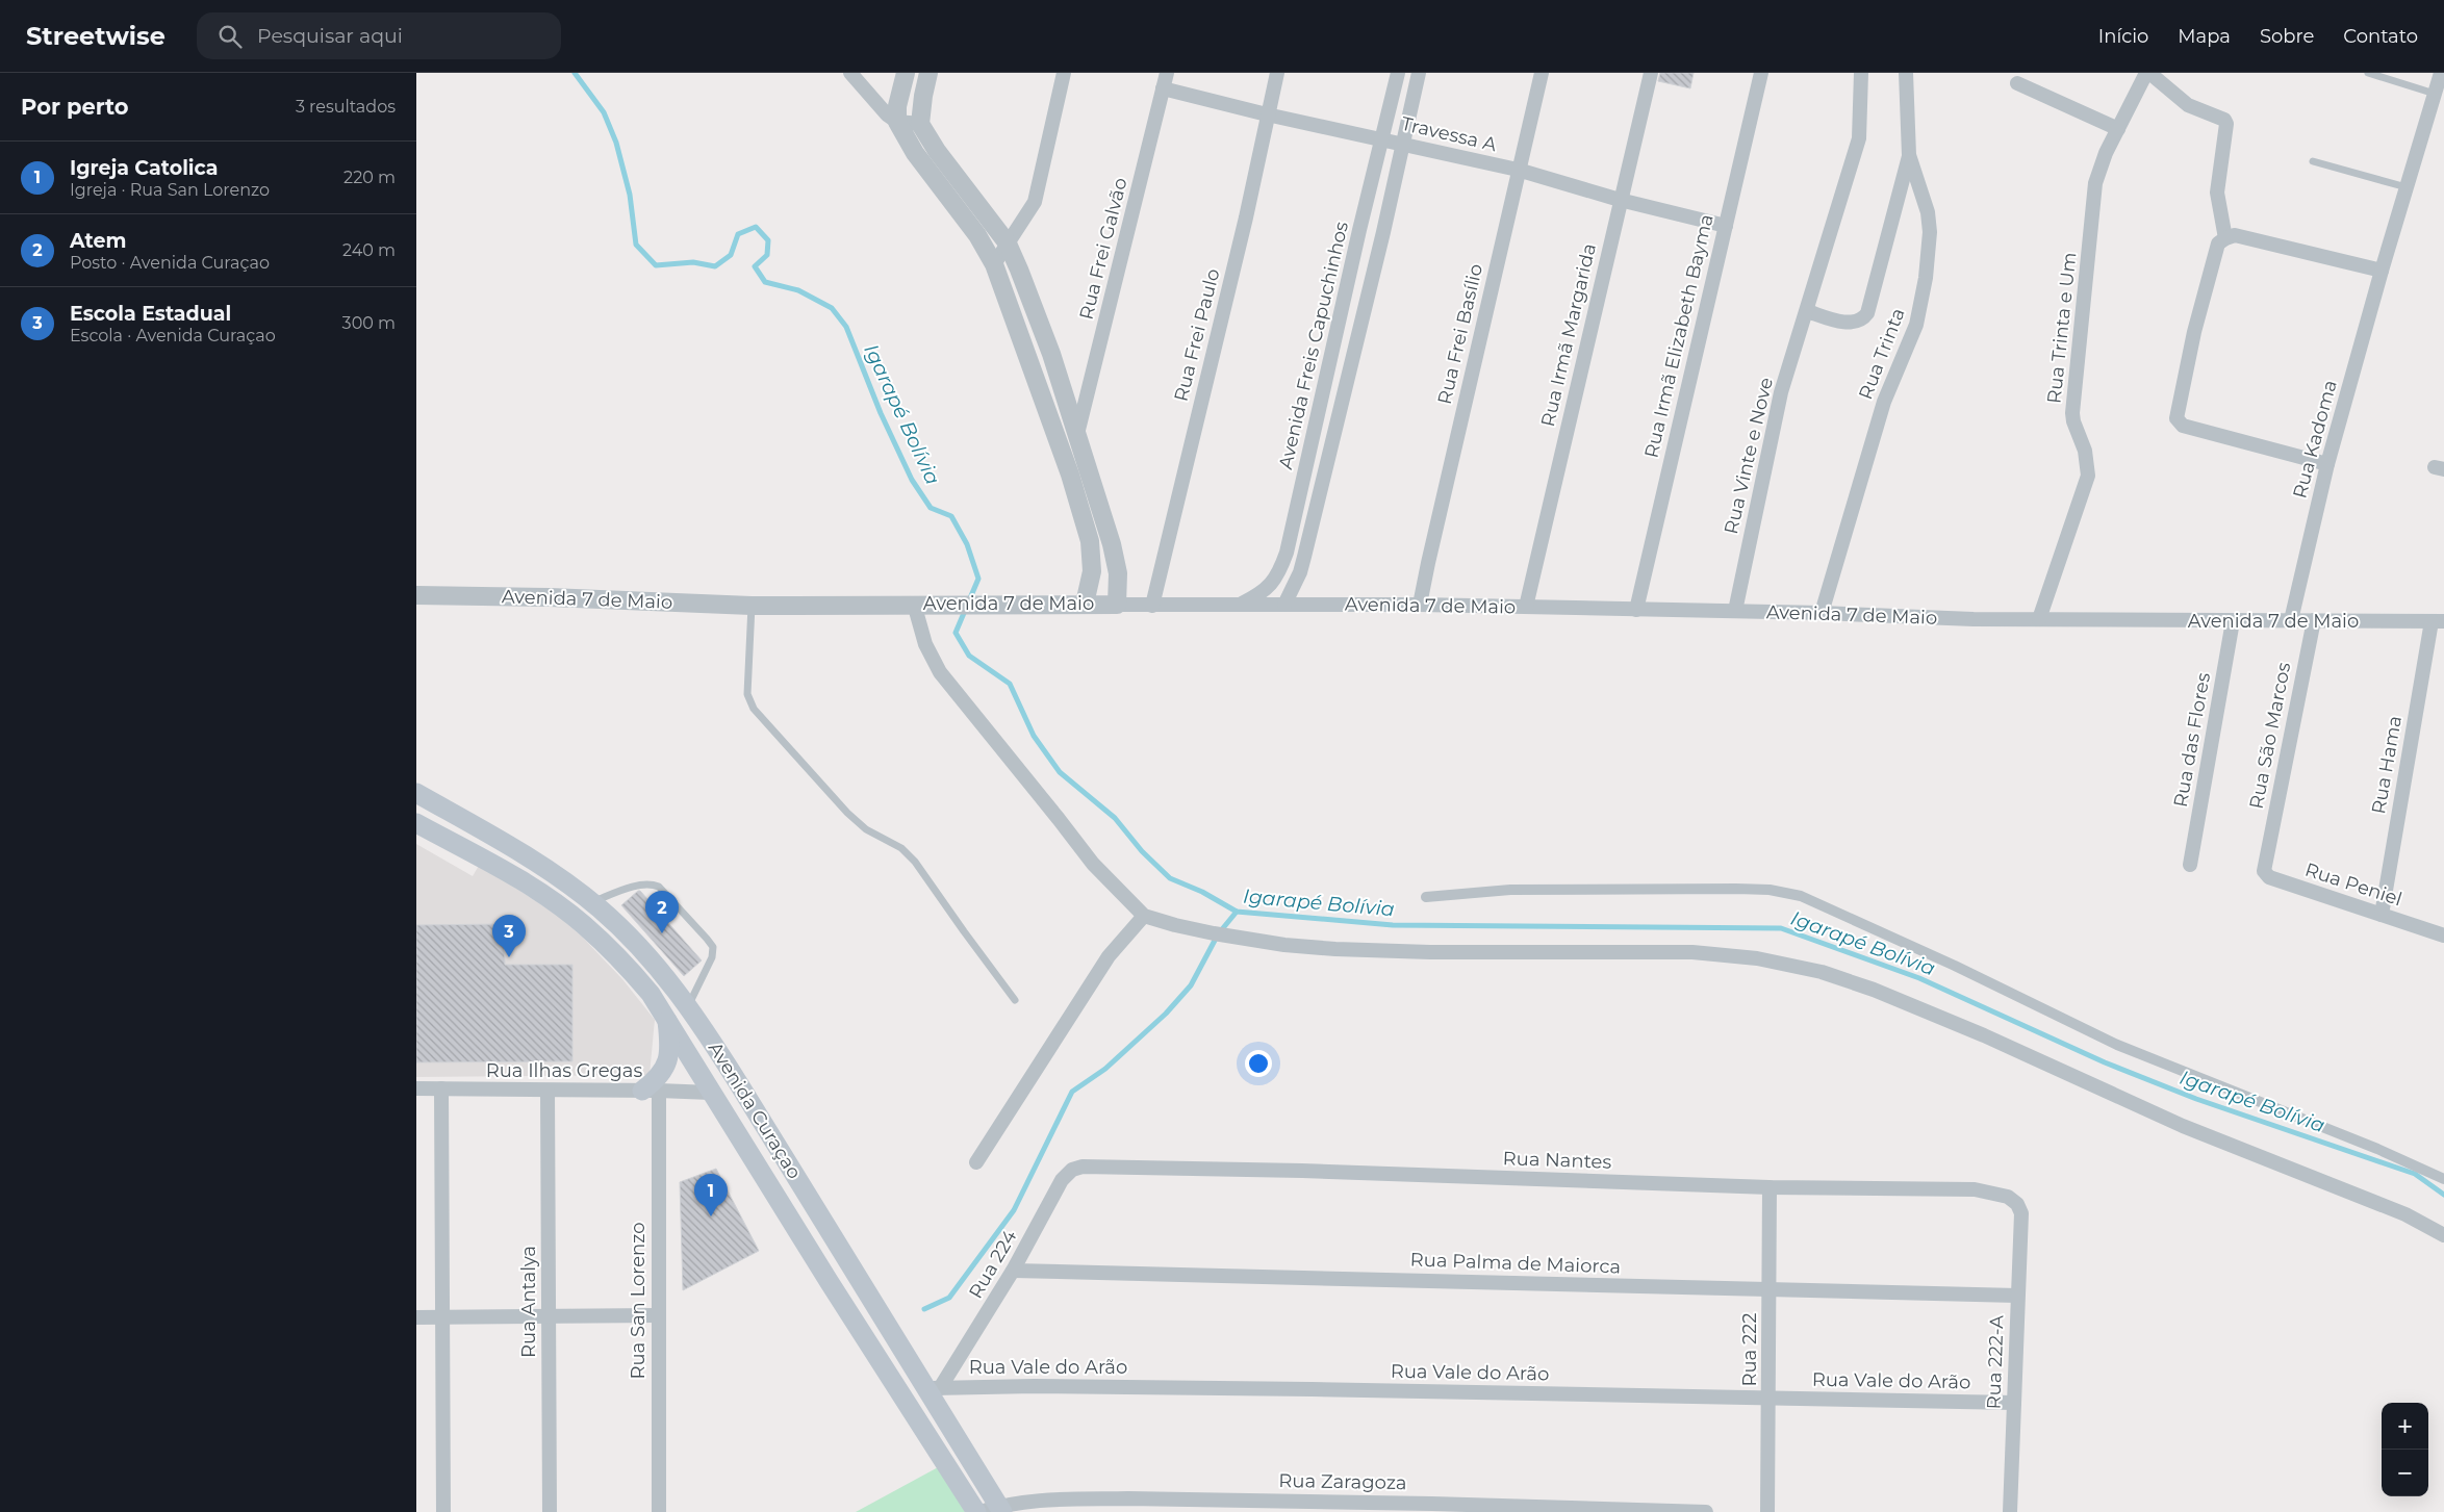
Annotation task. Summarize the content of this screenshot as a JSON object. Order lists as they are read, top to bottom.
{
  "streets": {
    "main road": ["Avenida Curaçao"],
    "street": [
      "Travessa A",
      "Rua Frei Galvão",
      "Rua Trinta e Um",
      "Rua Frei Basílio",
      "Rua Frei Paulo",
      "Rua Irmã Margarida",
      "Rua Irmã Elizabeth Bayma",
      "Avenida Freis Capuchinhos",
      "Rua Trinta",
      "Rua Kadoma",
      "Rua Vinte e Nove",
      "Avenida 7 de Maio",
      "Rua São Marcos",
      "Rua das Flores",
      "Rua Hama",
      "Rua Peniel",
      "Rua Ilhas Gregas",
      "Rua Nantes",
      "Rua Palma de Maiorca",
      "Rua 224",
      "Rua San Lorenzo",
      "Rua Antalya",
      "Rua 222",
      "Rua 222-A",
      "Rua Vale do Arão",
      "Rua Zaragoza"
    ]
  },
  "crossings": [
    ["Travessa A", "Rua Frei Galvão"],
    ["Travessa A", "Rua Frei Basílio"],
    ["Travessa A", "Rua Frei Paulo"],
    ["Travessa A", "Rua Irmã Margarida"],
    ["Travessa A", "Rua Irmã Elizabeth Bayma"],
    ["Travessa A", "Avenida Freis Capuchinhos"],
    ["Rua Trinta e Um", "Avenida 7 de Maio"],
    ["Rua Frei Basílio", "Avenida 7 de Maio"],
    ["Rua Frei Paulo", "Avenida 7 de Maio"],
    ["Rua Irmã Margarida", "Avenida 7 de Maio"],
    ["Rua Irmã Elizabeth Bayma", "Avenida 7 de Maio"],
    ["Avenida Freis Capuchinhos", "Avenida 7 de Maio"],
    ["Rua Trinta", "Avenida 7 de Maio"],
    ["Rua Kadoma", "Avenida 7 de Maio"],
    ["Rua Vinte e Nove", "Avenida 7 de Maio"],
    ["Avenida 7 de Maio", "Rua São Marcos"],
    ["Avenida 7 de Maio", "Rua das Flores"],
    ["Avenida 7 de Maio", "Rua Hama"],
    ["Rua São Marcos", "Rua Peniel"],
    ["Rua Hama", "Rua Peniel"],
    ["Rua Ilhas Gregas", "Avenida Curaçao"],
    ["Rua Ilhas Gregas", "Rua San Lorenzo"],
    ["Rua Ilhas Gregas", "Rua Antalya"],
    ["Avenida Curaçao", "Rua 224"],
    ["Avenida Curaçao", "Rua Vale do Arão"],
    ["Avenida Curaçao", "Rua Zaragoza"],
    ["Rua Nantes", "Rua 224"],
    ["Rua Nantes", "Rua 222"],
    ["Rua Nantes", "Rua 222-A"],
    ["Rua Palma de Maiorca", "Rua 224"],
    ["Rua Palma de Maiorca", "Rua 222"],
    ["Rua Palma de Maiorca", "Rua 222-A"],
    ["Rua 224", "Rua Vale do Arão"],
    ["Rua 222", "Rua Vale do Arão"],
    ["Rua 222-A", "Rua Vale do Arão"]
  ],
  "water": ["Igarapé Bolívia"],
  "page": {
    "header": "Streetwise",
    "search": "Pesquisar aqui",
    "nav": [
      "Início",
      "Mapa",
      "Sobre",
      "Contato"
    ],
    "heading": ["Por perto", "3 resultados"],
    "list": [
      {
        "mark": "1",
        "name": "Igreja Catolica",
        "note": "Igreja · Rua San Lorenzo",
        "value": "220 m"
      },
      {
        "mark": "2",
        "name": "Atem",
        "note": "Posto · Avenida Curaçao",
        "value": "240 m"
      },
      {
        "mark": "3",
        "name": "Escola Estadual",
        "note": "Escola · Avenida Curaçao",
        "value": "300 m"
      }
    ],
    "pins": ["2", "3", "1"],
    "map_buttons": ["+", "−"]
  }
}
